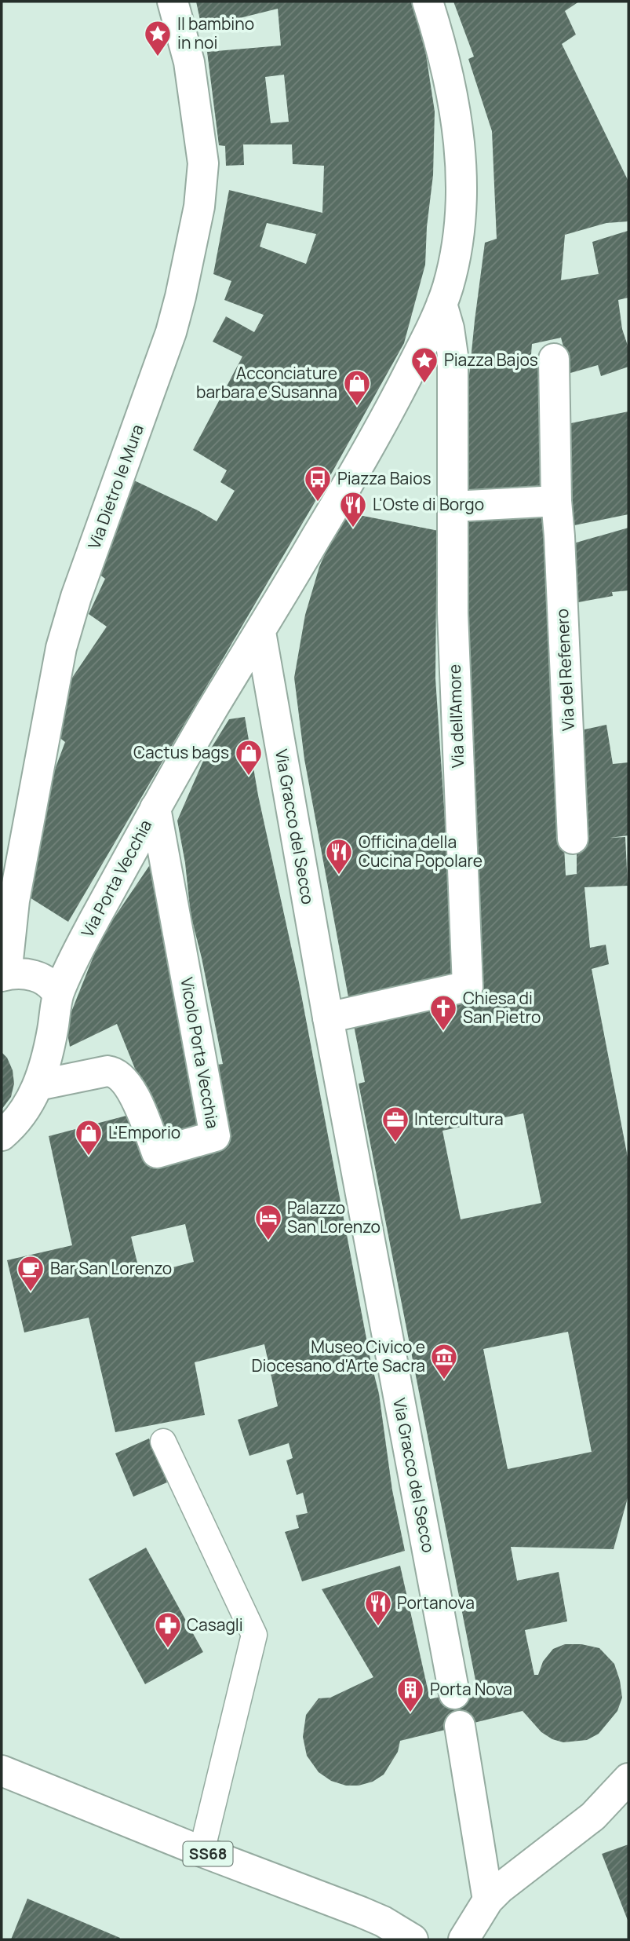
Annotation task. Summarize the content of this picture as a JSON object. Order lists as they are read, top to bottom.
{
  "streets": {
    "street": [
      "Via Dietro le Mura",
      "Via del Refenero",
      "Via dell'Amore",
      "Via Gracco del Secco",
      "Via Porta Vecchia",
      "Vicolo Porta Vecchia",
      "SS68"
    ]
  },
  "crossings": [
    ["Via Dietro le Mura", "Via Porta Vecchia"],
    ["Via dell'Amore", "Via Gracco del Secco"],
    ["Via Gracco del Secco", "Via Porta Vecchia"],
    ["Via Porta Vecchia", "Vicolo Porta Vecchia"]
  ],
  "places": {
    "place": ["Il bambino in noi", "Piazza Bajos"],
    "shop": ["Acconciature barbara e Susanna", "Cactus bags", "L'Emporio"],
    "bus stop": ["Piazza Baios"],
    "restaurant": ["L'Oste di Borgo", "Officina della Cucina Popolare", "Portanova"],
    "church": ["Chiesa di San Pietro"],
    "office": ["Intercultura"],
    "hotel": ["Palazzo San Lorenzo"],
    "cafe": ["Bar San Lorenzo"],
    "museum": ["Museo Civico e Diocesano d'Arte Sacra"],
    "pharmacy": ["Casagli"],
    "building": ["Porta Nova"]
  }
}
